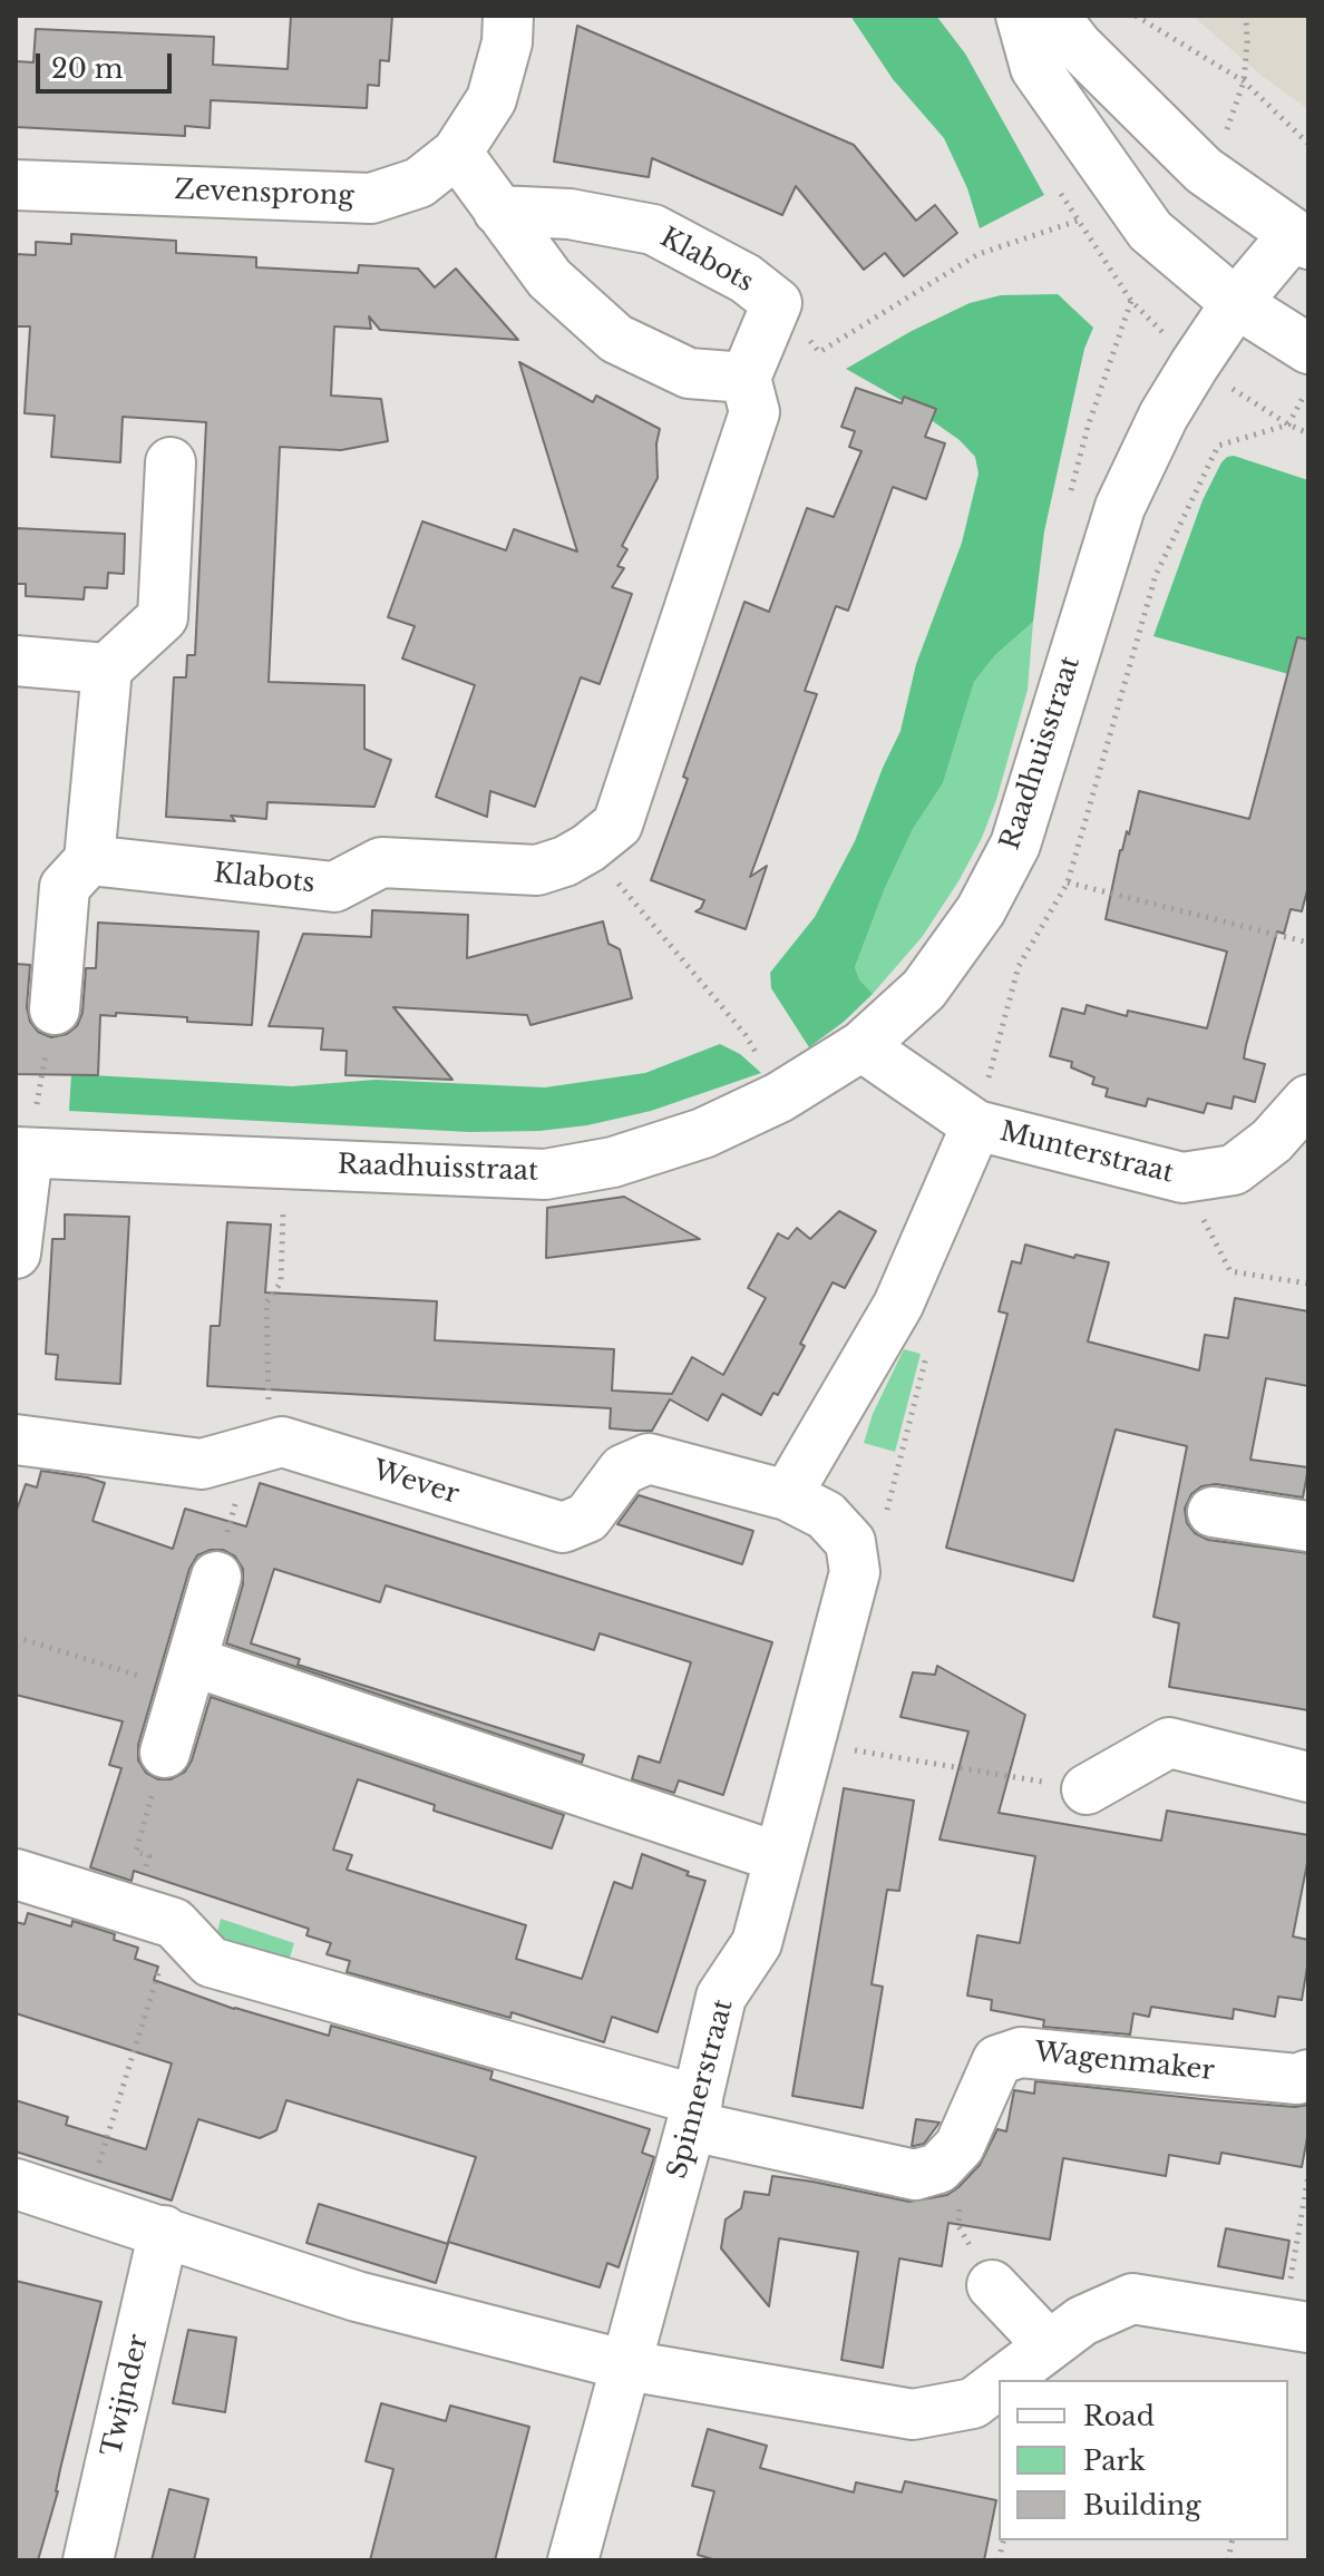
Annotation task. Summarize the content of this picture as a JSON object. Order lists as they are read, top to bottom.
{
  "streets": {
    "street": [
      "Zevensprong",
      "Klabots",
      "Raadhuisstraat",
      "Munterstraat",
      "Wever",
      "Wagenmaker",
      "Spinnerstraat",
      "Twijnder"
    ]
  },
  "crossings": [
    ["Raadhuisstraat", "Munterstraat"],
    ["Wagenmaker", "Spinnerstraat"]
  ],
  "legend": ["Road", "Park", "Building"],
  "scale_bar": "20 m"
}
